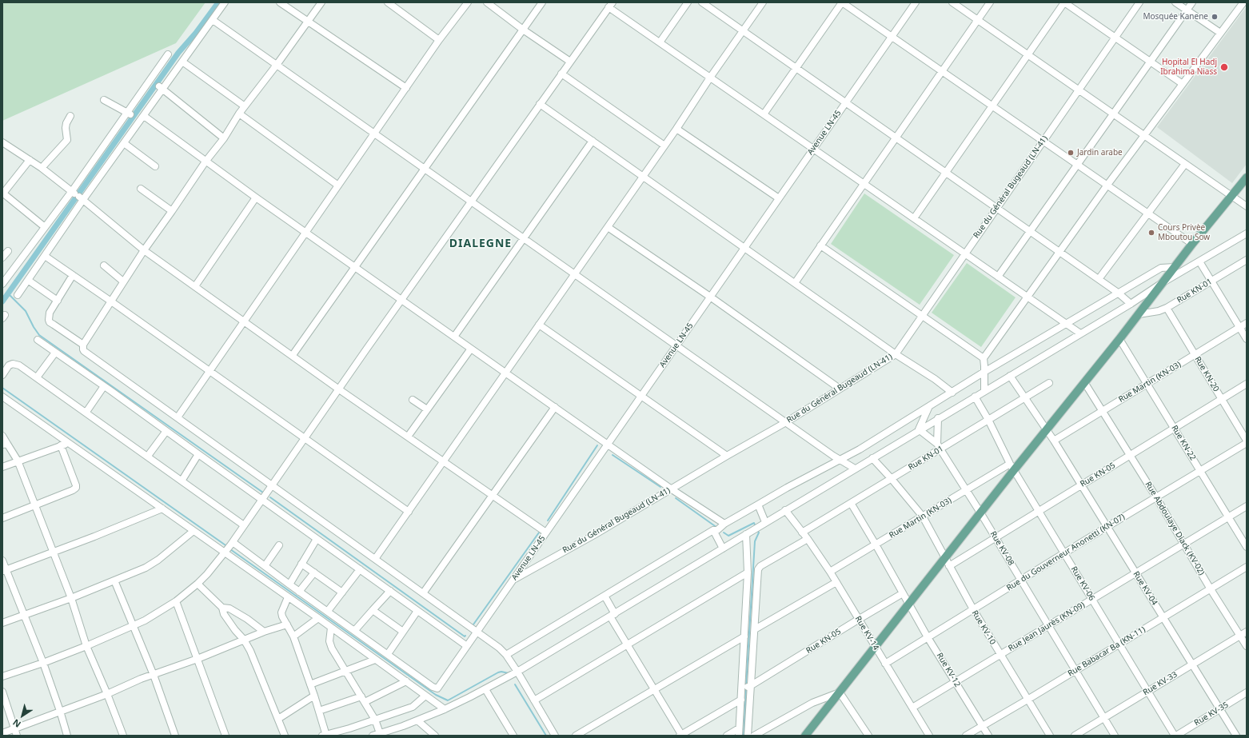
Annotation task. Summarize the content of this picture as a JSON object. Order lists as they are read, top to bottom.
{
  "streets": {
    "street": [
      "Avenue LN-45",
      "Rue du Général Bugeaud (LN-41)",
      "Rue KN-01",
      "Rue KN-20",
      "Rue Martin (KN-03)",
      "Rue KN-22",
      "Rue KN-05",
      "Rue Abdoulaye Diack (KV-02)",
      "Rue KV-08",
      "Rue du Gouverneur Anonetti (KN-07)",
      "Rue KV-06",
      "Rue KV-04",
      "Rue Jean Jaurès (KN-09)",
      "Rue KV-10",
      "Rue KV-14",
      "Rue Babacar Ba (KN-11)",
      "Rue KV-12",
      "Rue KV-33",
      "Rue KV-35"
    ]
  },
  "crossings": [
    ["Avenue LN-45", "Rue du Général Bugeaud (LN-41)"],
    ["Rue KN-01", "Rue KN-20"],
    ["Rue KN-01", "Rue KV-08"],
    ["Rue KN-01", "Rue KV-06"],
    ["Rue KN-01", "Rue KV-04"],
    ["Rue KN-01", "Rue KV-10"],
    ["Rue KN-01", "Rue KV-14"],
    ["Rue KN-01", "Rue KV-12"],
    ["Rue KN-20", "Rue Martin (KN-03)"],
    ["Rue KN-20", "Rue KN-05"],
    ["Rue Martin (KN-03)", "Rue KN-22"],
    ["Rue Martin (KN-03)", "Rue Abdoulaye Diack (KV-02)"],
    ["Rue Martin (KN-03)", "Rue KV-08"],
    ["Rue Martin (KN-03)", "Rue KV-06"],
    ["Rue Martin (KN-03)", "Rue KV-04"],
    ["Rue Martin (KN-03)", "Rue KV-10"],
    ["Rue Martin (KN-03)", "Rue KV-14"],
    ["Rue Martin (KN-03)", "Rue KV-12"],
    ["Rue KN-22", "Rue KN-05"],
    ["Rue KN-22", "Rue du Gouverneur Anonetti (KN-07)"],
    ["Rue KN-22", "Rue Jean Jaurès (KN-09)"],
    ["Rue KN-05", "Rue Abdoulaye Diack (KV-02)"],
    ["Rue KN-05", "Rue KV-08"],
    ["Rue KN-05", "Rue KV-06"],
    ["Rue KN-05", "Rue KV-04"],
    ["Rue KN-05", "Rue KV-10"],
    ["Rue KN-05", "Rue KV-14"],
    ["Rue KN-05", "Rue KV-12"],
    ["Rue Abdoulaye Diack (KV-02)", "Rue du Gouverneur Anonetti (KN-07)"],
    ["Rue Abdoulaye Diack (KV-02)", "Rue Jean Jaurès (KN-09)"],
    ["Rue Abdoulaye Diack (KV-02)", "Rue Babacar Ba (KN-11)"],
    ["Rue Abdoulaye Diack (KV-02)", "Rue KV-33"],
    ["Rue KV-08", "Rue du Gouverneur Anonetti (KN-07)"],
    ["Rue KV-08", "Rue Jean Jaurès (KN-09)"],
    ["Rue KV-08", "Rue Babacar Ba (KN-11)"],
    ["Rue KV-08", "Rue KV-33"],
    ["Rue du Gouverneur Anonetti (KN-07)", "Rue KV-06"],
    ["Rue du Gouverneur Anonetti (KN-07)", "Rue KV-04"],
    ["Rue du Gouverneur Anonetti (KN-07)", "Rue KV-10"],
    ["Rue du Gouverneur Anonetti (KN-07)", "Rue KV-14"],
    ["Rue du Gouverneur Anonetti (KN-07)", "Rue KV-12"],
    ["Rue KV-06", "Rue Jean Jaurès (KN-09)"],
    ["Rue KV-06", "Rue Babacar Ba (KN-11)"],
    ["Rue KV-06", "Rue KV-33"],
    ["Rue KV-06", "Rue KV-35"],
    ["Rue KV-04", "Rue Jean Jaurès (KN-09)"],
    ["Rue KV-04", "Rue Babacar Ba (KN-11)"],
    ["Rue KV-04", "Rue KV-33"],
    ["Rue KV-04", "Rue KV-35"],
    ["Rue Jean Jaurès (KN-09)", "Rue KV-10"],
    ["Rue Jean Jaurès (KN-09)", "Rue KV-14"],
    ["Rue Jean Jaurès (KN-09)", "Rue KV-12"],
    ["Rue KV-10", "Rue Babacar Ba (KN-11)"],
    ["Rue Babacar Ba (KN-11)", "Rue KV-12"]
  ],
  "districts": ["DIALEGNE"],
  "places": [
    "Mosquée Kanene",
    "Hopital El Hadj Ibrahima Niass",
    "Jardin arabe",
    "Cours Privèe Mboutou Sow"
  ],
  "north": "bottom left"
}
